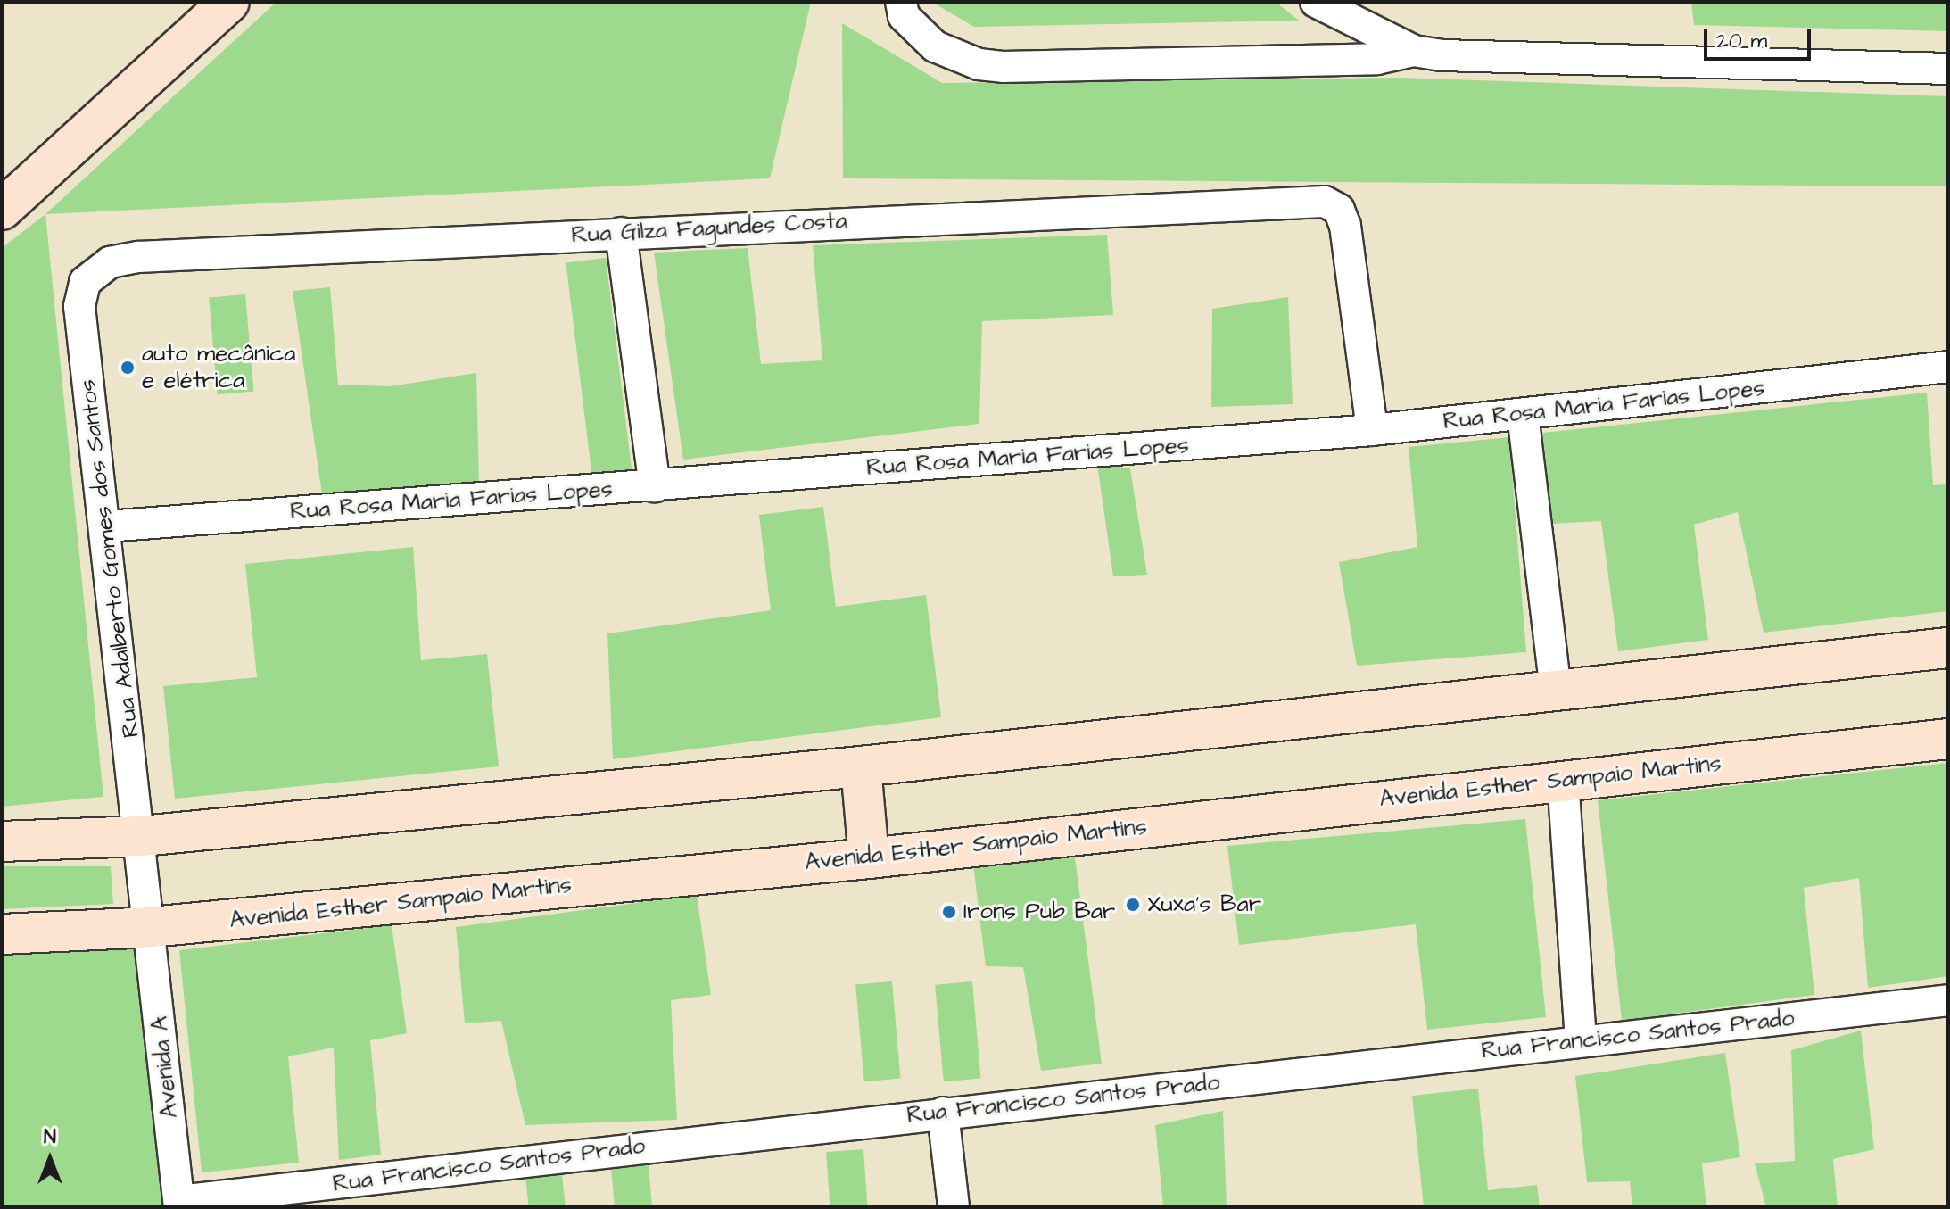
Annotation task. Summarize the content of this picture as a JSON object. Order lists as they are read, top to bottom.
{
  "streets": {
    "street": [
      "Rua Gilza Fagundes Costa",
      "Rua Rosa Maria Farias Lopes",
      "Rua Adalberto Gomes dos Santos",
      "Avenida Esther Sampaio Martins",
      "Rua Francisco Santos Prado",
      "Avenida A"
    ]
  },
  "crossings": [
    ["Rua Gilza Fagundes Costa", "Rua Rosa Maria Farias Lopes"],
    ["Rua Gilza Fagundes Costa", "Rua Adalberto Gomes dos Santos"],
    ["Rua Rosa Maria Farias Lopes", "Rua Adalberto Gomes dos Santos"],
    ["Rua Adalberto Gomes dos Santos", "Avenida Esther Sampaio Martins"],
    ["Rua Adalberto Gomes dos Santos", "Avenida A"],
    ["Avenida Esther Sampaio Martins", "Avenida A"],
    ["Rua Francisco Santos Prado", "Avenida A"]
  ],
  "places": ["auto mecânica e elétrica", "Xuxa's Bar", "Irons Pub Bar"],
  "scale_bar": "20 m",
  "north": "top"
}
